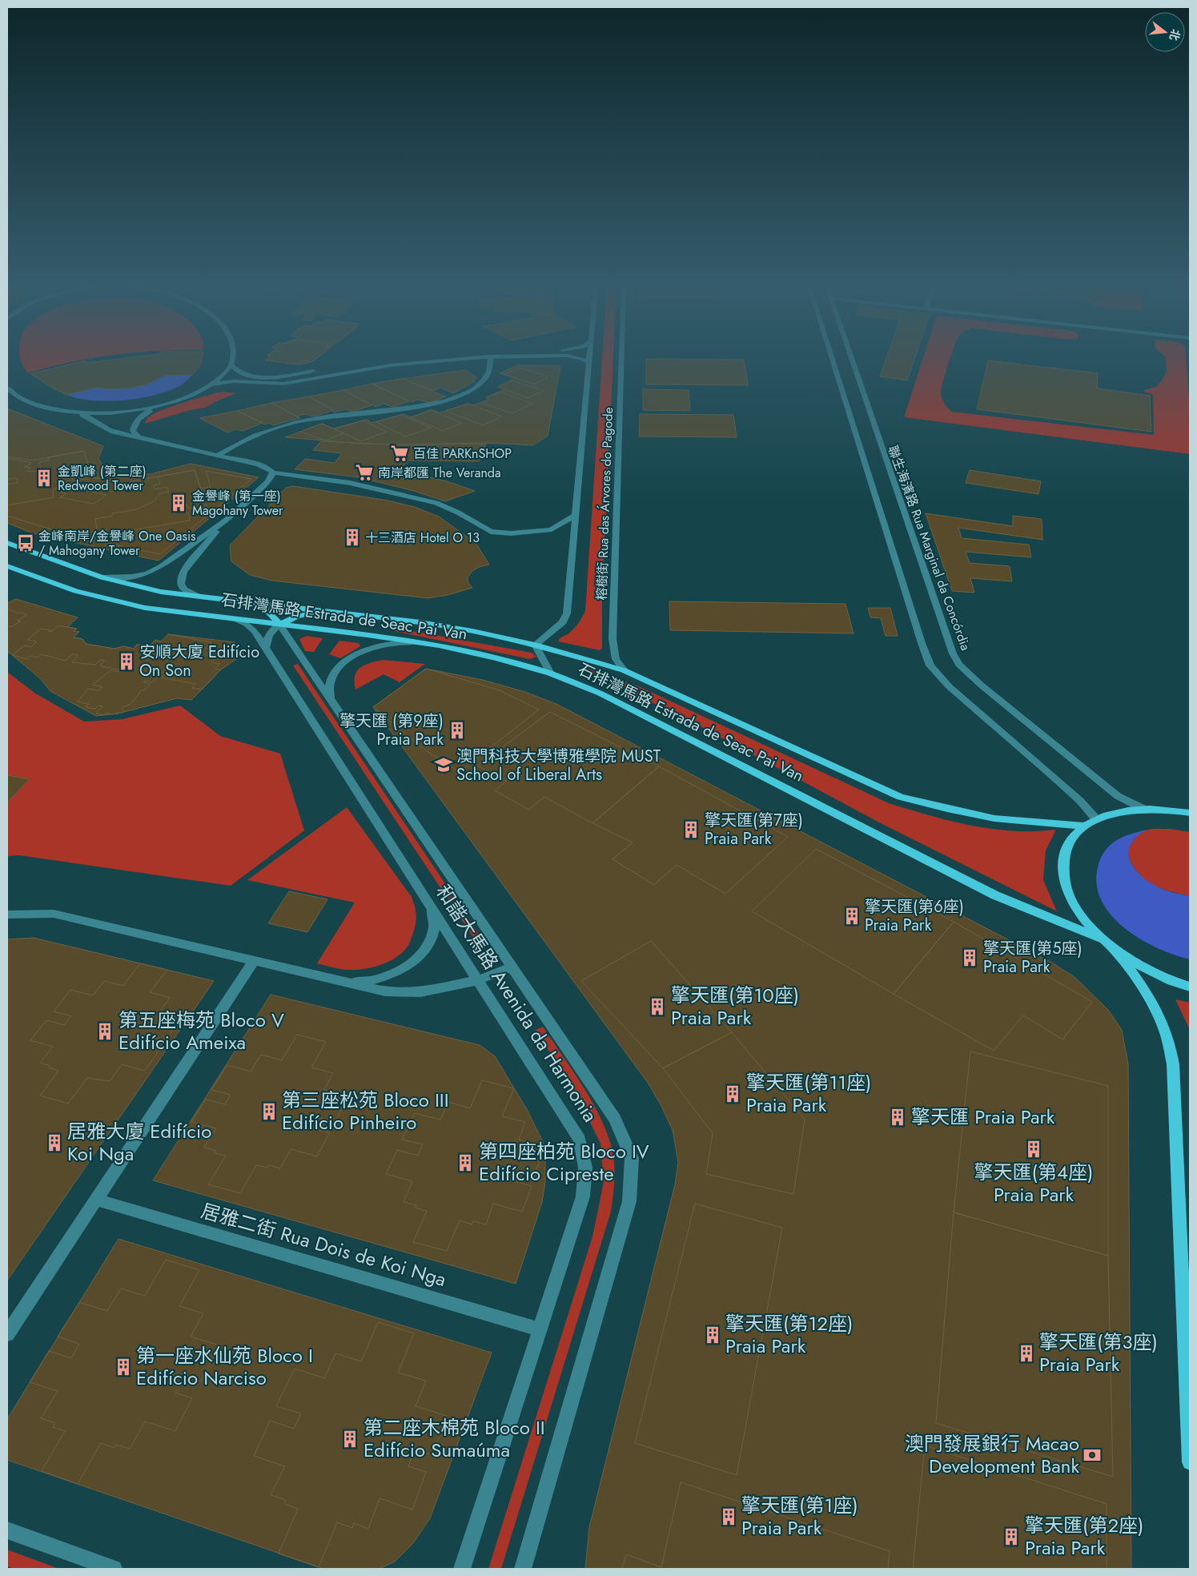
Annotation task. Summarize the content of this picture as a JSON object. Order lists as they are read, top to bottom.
{
  "streets": {
    "main road": ["石排灣馬路 Estrada de Seac Pai Van"],
    "street": [
      "榕樹街 Rua das Árvores do Pagode",
      "聯生海濱路 Rua Marginal da Concórdia",
      "和諧大馬路 Avenida da Harmonia",
      "居雅二街 Rua Dois de Koi Nga"
    ]
  },
  "crossings": [
    ["榕樹街 Rua das Árvores do Pagode", "石排灣馬路 Estrada de Seac Pai Van"],
    ["石排灣馬路 Estrada de Seac Pai Van", "和諧大馬路 Avenida da Harmonia"],
    ["和諧大馬路 Avenida da Harmonia", "居雅二街 Rua Dois de Koi Nga"]
  ],
  "places": {
    "supermarket": ["百佳 PARKnSHOP", "南岸都匯 The Veranda"],
    "building": [
      "金凱峰 (第二座) Redwood Tower",
      "金譽峰 (第一座) Magohany Tower",
      "十三酒店 Hotel O 13",
      "安順大廈 Edifício On Son",
      "擎天匯 (第9座) Praia Park",
      "擎天匯(第7座) Praia Park",
      "擎天匯(第6座) Praia Park",
      "擎天匯(第5座) Praia Park",
      "擎天匯(第10座) Praia Park",
      "第五座梅苑 Bloco V Edifício Ameixa",
      "擎天匯(第11座) Praia Park",
      "第三座松苑 Bloco III Edifício Pinheiro",
      "擎天匯 Praia Park",
      "居雅大廈 Edifício Koi Nga",
      "擎天匯(第4座) Praia Park",
      "第四座柏苑 Bloco IV Edifício Cipreste",
      "擎天匯(第12座) Praia Park",
      "擎天匯(第3座) Praia Park",
      "第一座水仙苑 Bloco I Edifício Narciso",
      "第二座木棉苑 Bloco II Edifício Sumaúma",
      "擎天匯(第1座) Praia Park",
      "擎天匯(第2座) Praia Park"
    ],
    "bus stop": ["金峰南岸/金譽峰 One Oasis / Mahogany Tower"],
    "school or university": ["澳門科技大學博雅學院 MUST School of Liberal Arts"],
    "bank": ["澳門發展銀行 Macao Development Bank"]
  },
  "north": "right"
}
